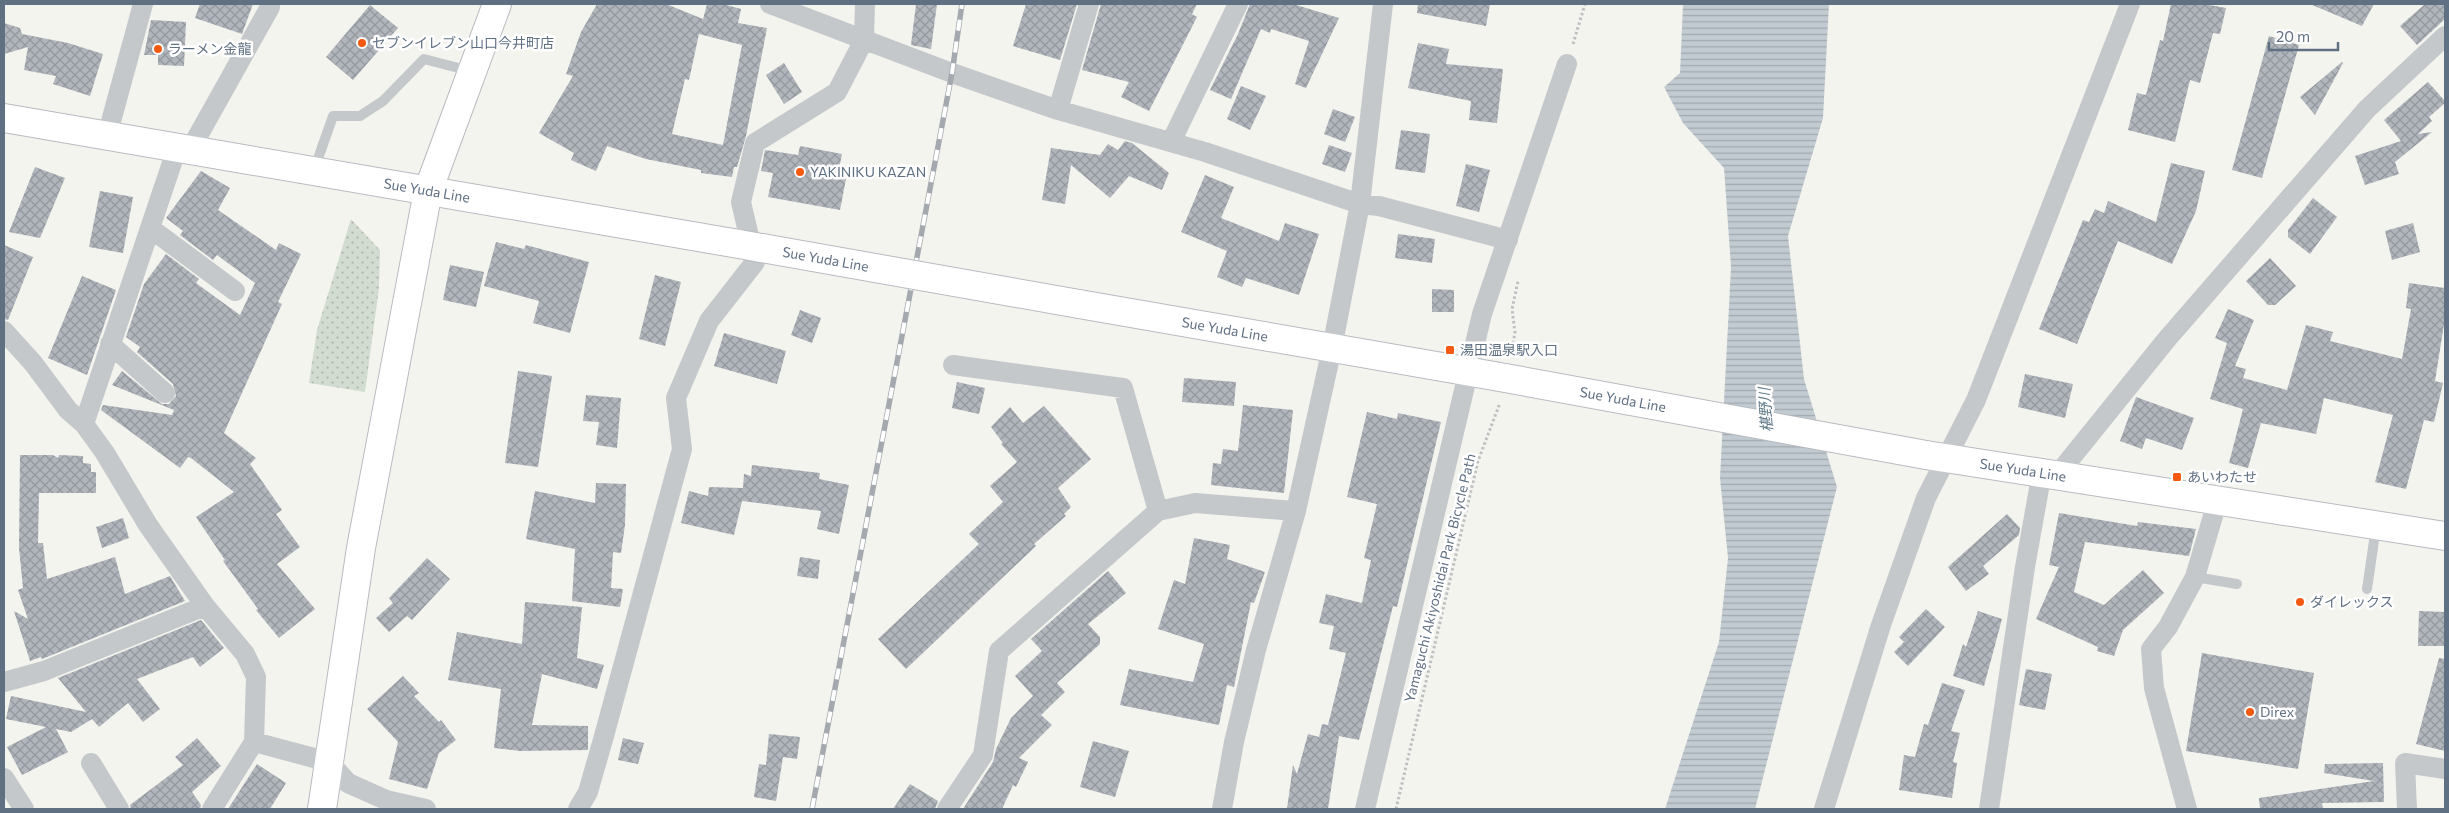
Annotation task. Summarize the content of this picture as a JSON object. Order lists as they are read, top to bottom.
{
  "streets": {
    "main road": ["Sue Yuda Line"],
    "path": ["Yamaguchi Akiyoshidai Park Bicycle Path"]
  },
  "crossings": [
    ["Sue Yuda Line", "Yamaguchi Akiyoshidai Park Bicycle Path"]
  ],
  "water": ["椹野川"],
  "places": {
    "other": [
      "セブンイレブン山口今井町店",
      "ラーメン金龍",
      "YAKINIKU KAZAN",
      "ダイレックス",
      "Direx"
    ],
    "transit": ["湯田温泉駅入口", "あいわたせ"]
  },
  "scale_bar": "20 m"
}
